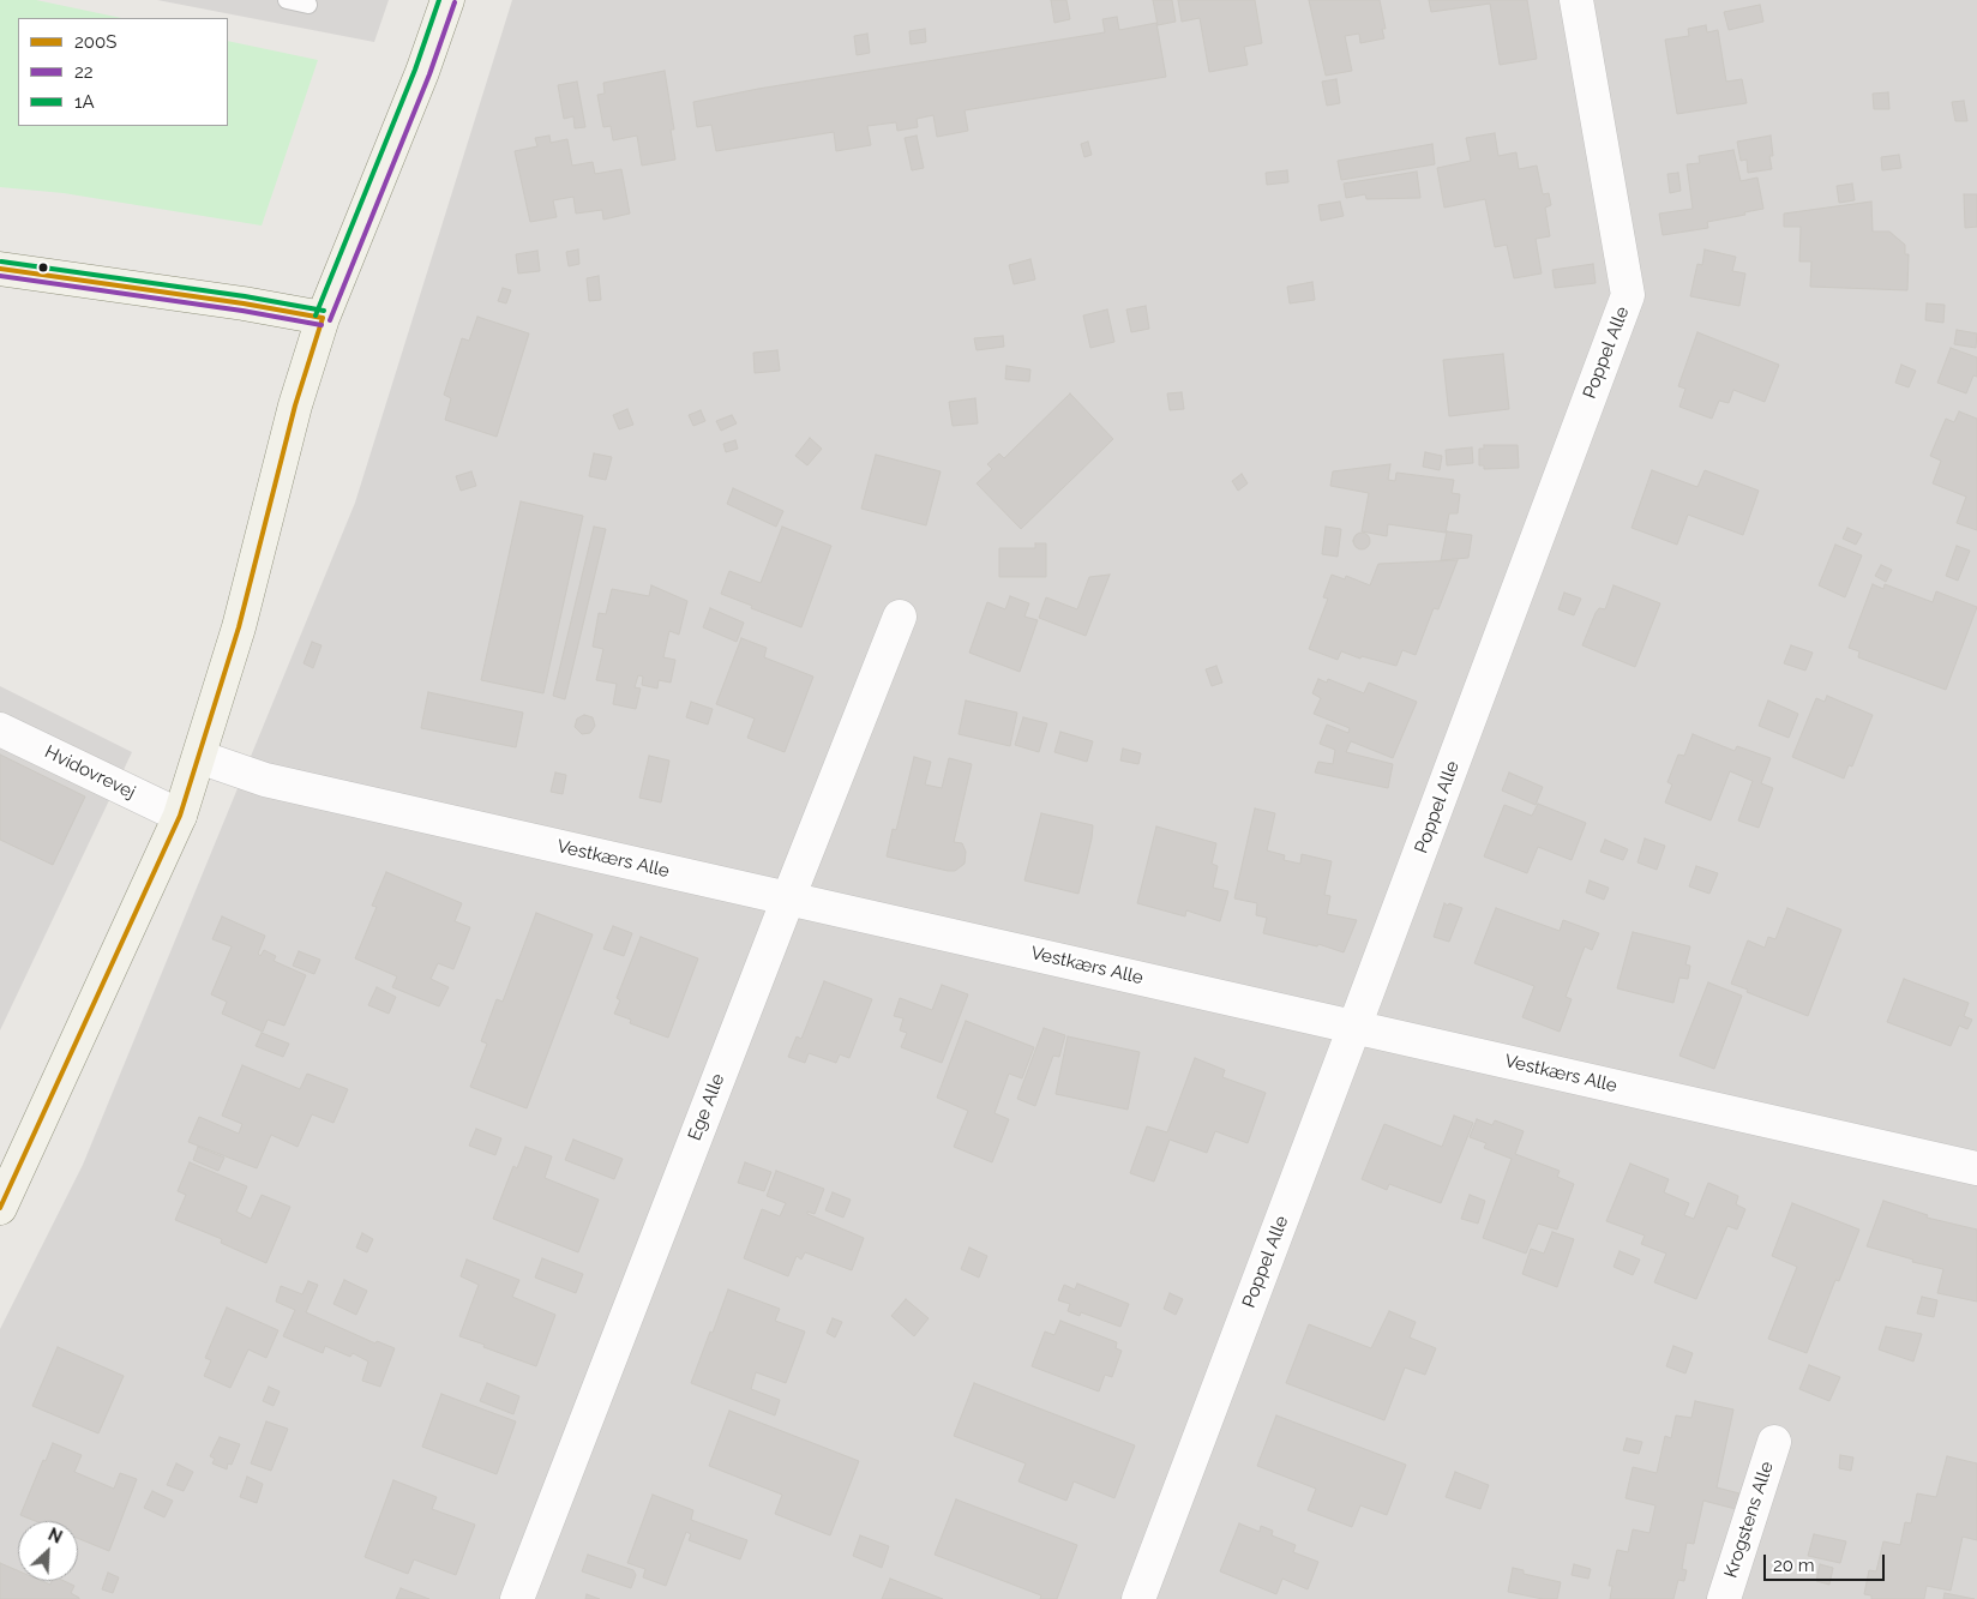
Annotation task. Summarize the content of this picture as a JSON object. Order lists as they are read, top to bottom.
{
  "streets": {
    "street": [
      "Poppel Alle",
      "Hvidovrevej",
      "Vestkærs Alle",
      "Ege Alle",
      "Krogstens Alle"
    ]
  },
  "crossings": [
    ["Poppel Alle", "Vestkærs Alle"],
    ["Vestkærs Alle", "Ege Alle"]
  ],
  "lines": ["transit line 1A", "transit line 22", "transit line 200S"],
  "legend": ["200S", "22", "1A"],
  "scale_bar": "20 m",
  "north": "top right"
}
